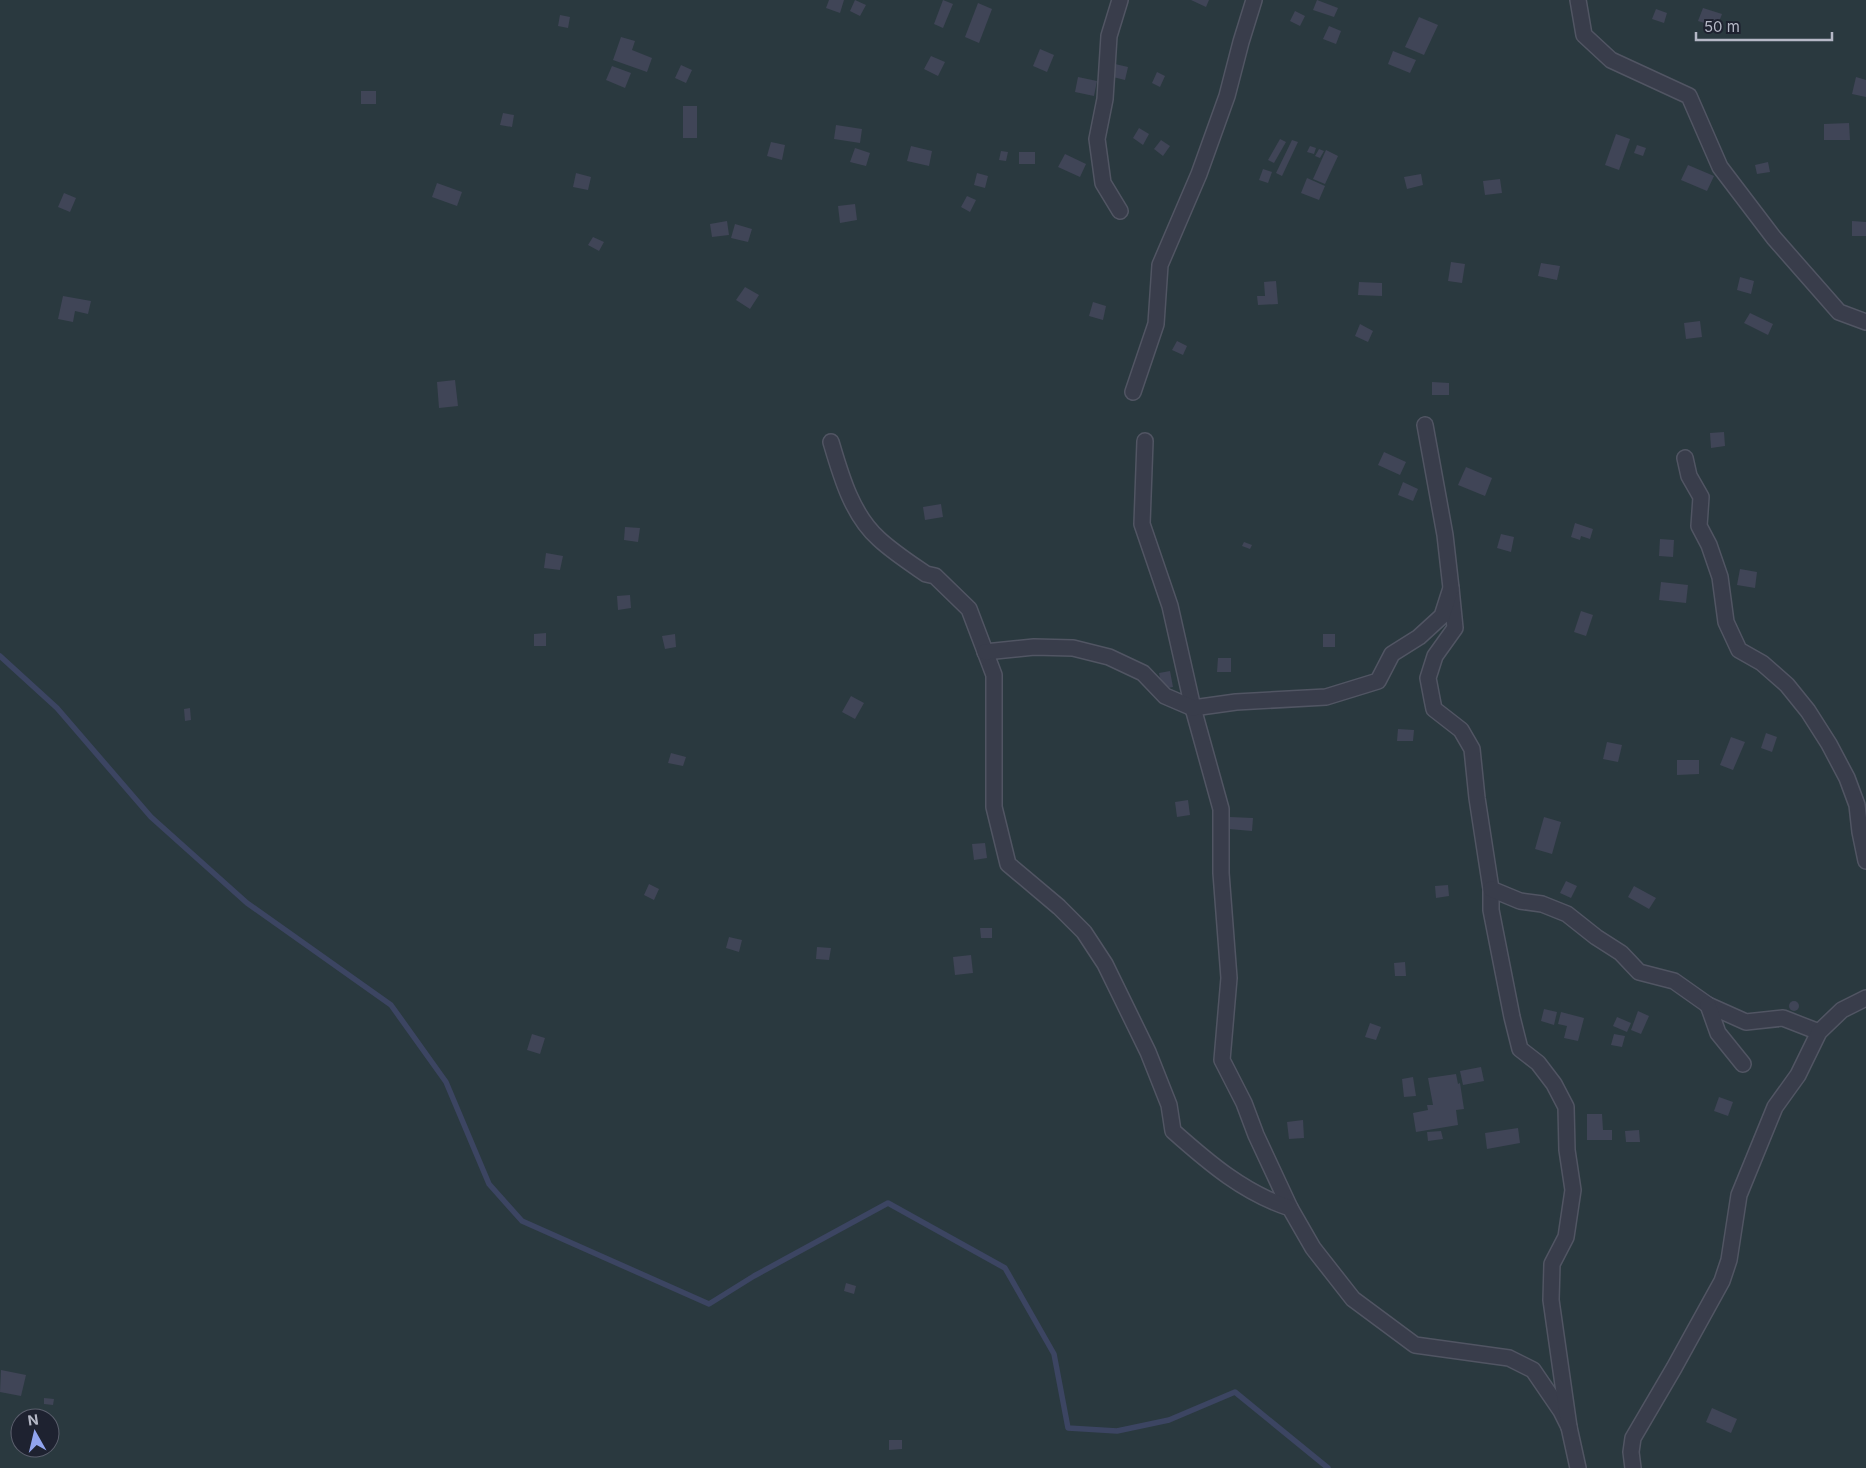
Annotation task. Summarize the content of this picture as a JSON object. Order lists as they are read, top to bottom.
{
  "scale_bar": "50 m",
  "north": "top"
}
